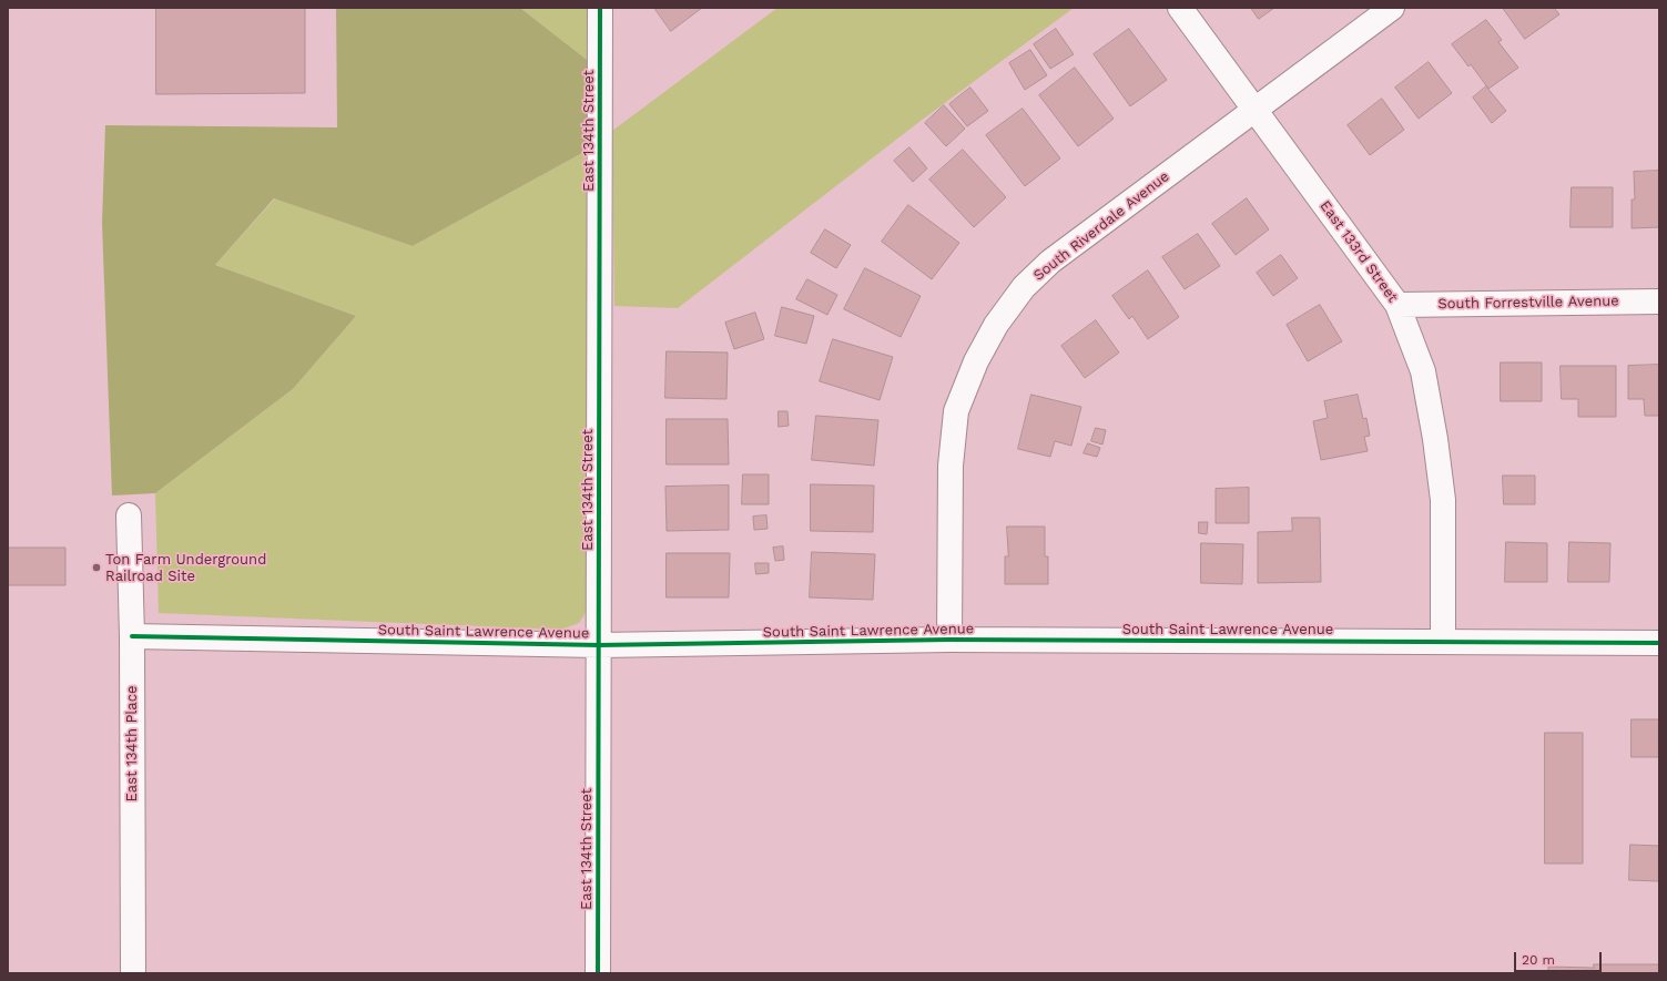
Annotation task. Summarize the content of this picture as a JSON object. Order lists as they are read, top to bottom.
{
  "streets": {
    "street": [
      "East 134th Street",
      "South Riverdale Avenue",
      "East 133rd Street",
      "South Forrestville Avenue",
      "South Saint Lawrence Avenue",
      "East 134th Place"
    ]
  },
  "crossings": [
    ["East 134th Street", "South Saint Lawrence Avenue"],
    ["South Riverdale Avenue", "East 133rd Street"],
    ["South Riverdale Avenue", "South Saint Lawrence Avenue"],
    ["East 133rd Street", "South Forrestville Avenue"],
    ["East 133rd Street", "South Saint Lawrence Avenue"],
    ["South Saint Lawrence Avenue", "East 134th Place"]
  ],
  "places": ["Ton Farm Underground Railroad Site"],
  "scale_bar": "20 m"
}
